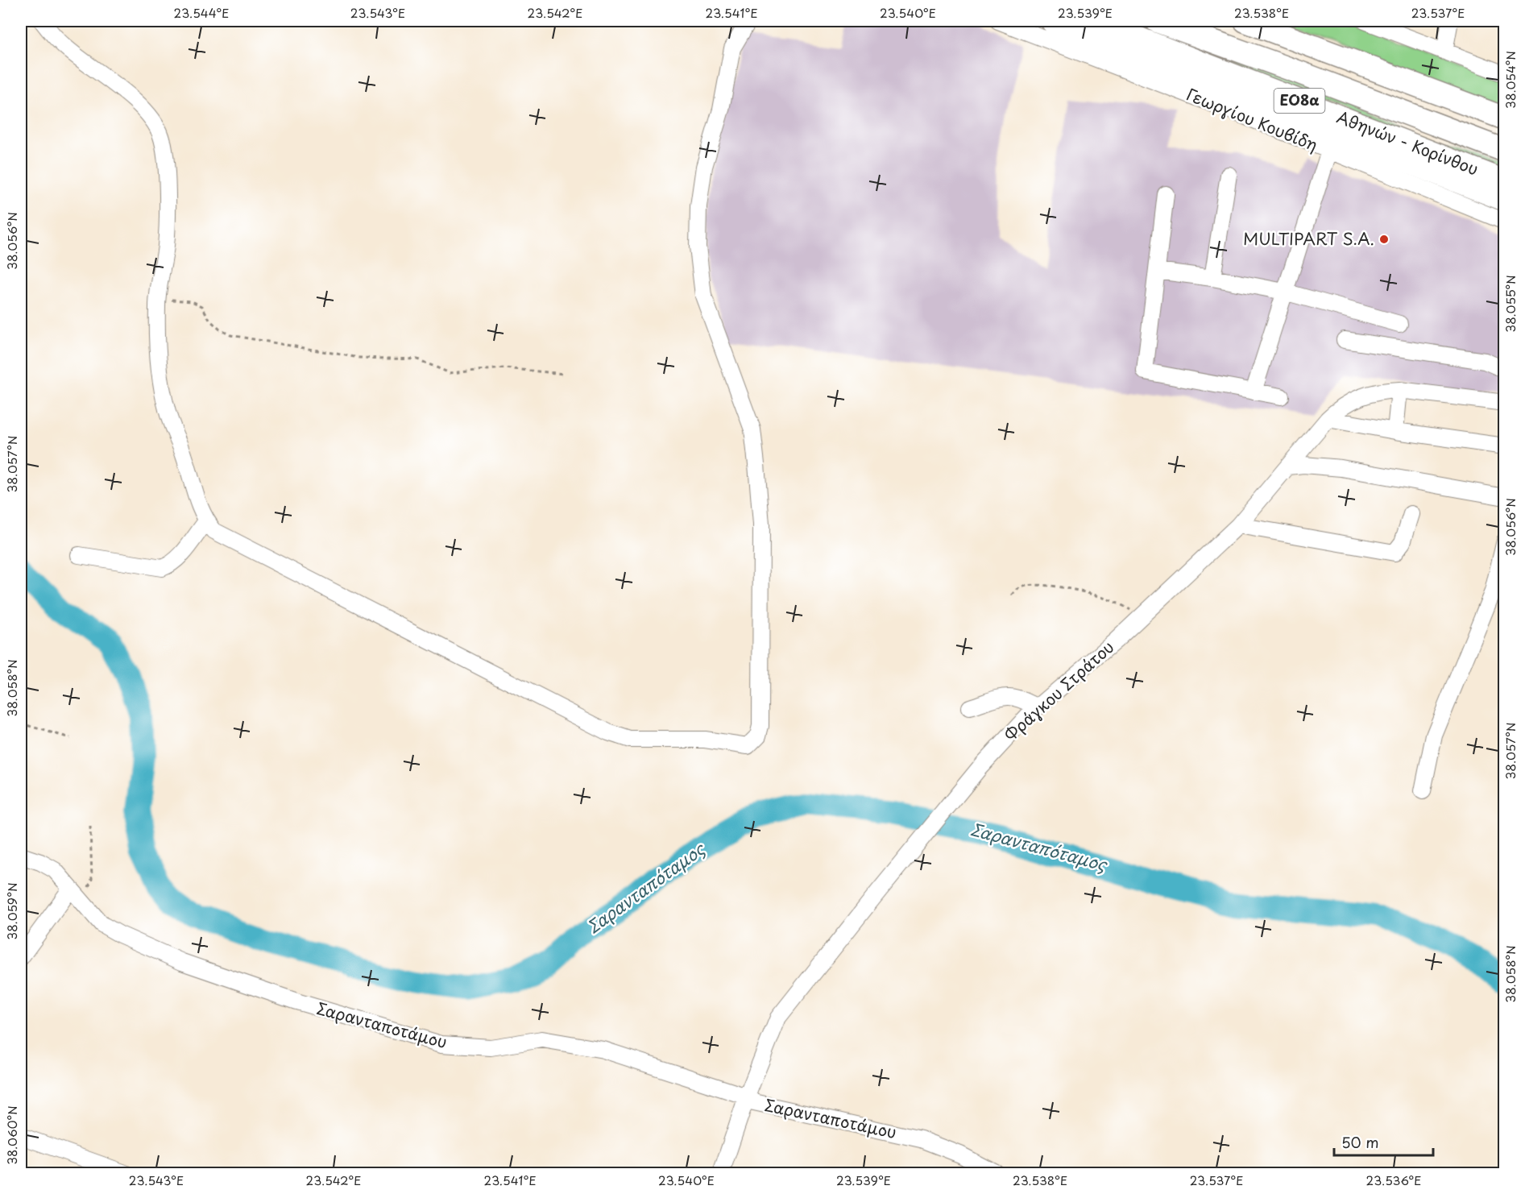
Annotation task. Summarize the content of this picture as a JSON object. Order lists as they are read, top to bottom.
{
  "streets": {
    "highway": ["ΕΟ8α", "Αθηνών - Κορίνθου"],
    "street": ["Γεωργίου Κουβίδη", "Φράγκου Στράτου", "Σαρανταποτάμου"]
  },
  "crossings": [
    ["Φράγκου Στράτου", "Σαρανταποτάμου"]
  ],
  "water": ["Σαρανταπόταμος"],
  "places": ["MULTIPART S.A."],
  "scale_bar": "50 m",
  "coordinates": [
    "23.544°E",
    "23.543°E",
    "23.542°E",
    "23.541°E",
    "23.540°E",
    "23.539°E",
    "23.538°E",
    "23.537°E",
    "38.054°N",
    "38.056°N",
    "38.055°N",
    "38.057°N",
    "38.058°N",
    "38.059°N",
    "38.060°N",
    "23.536°E"
  ]
}
